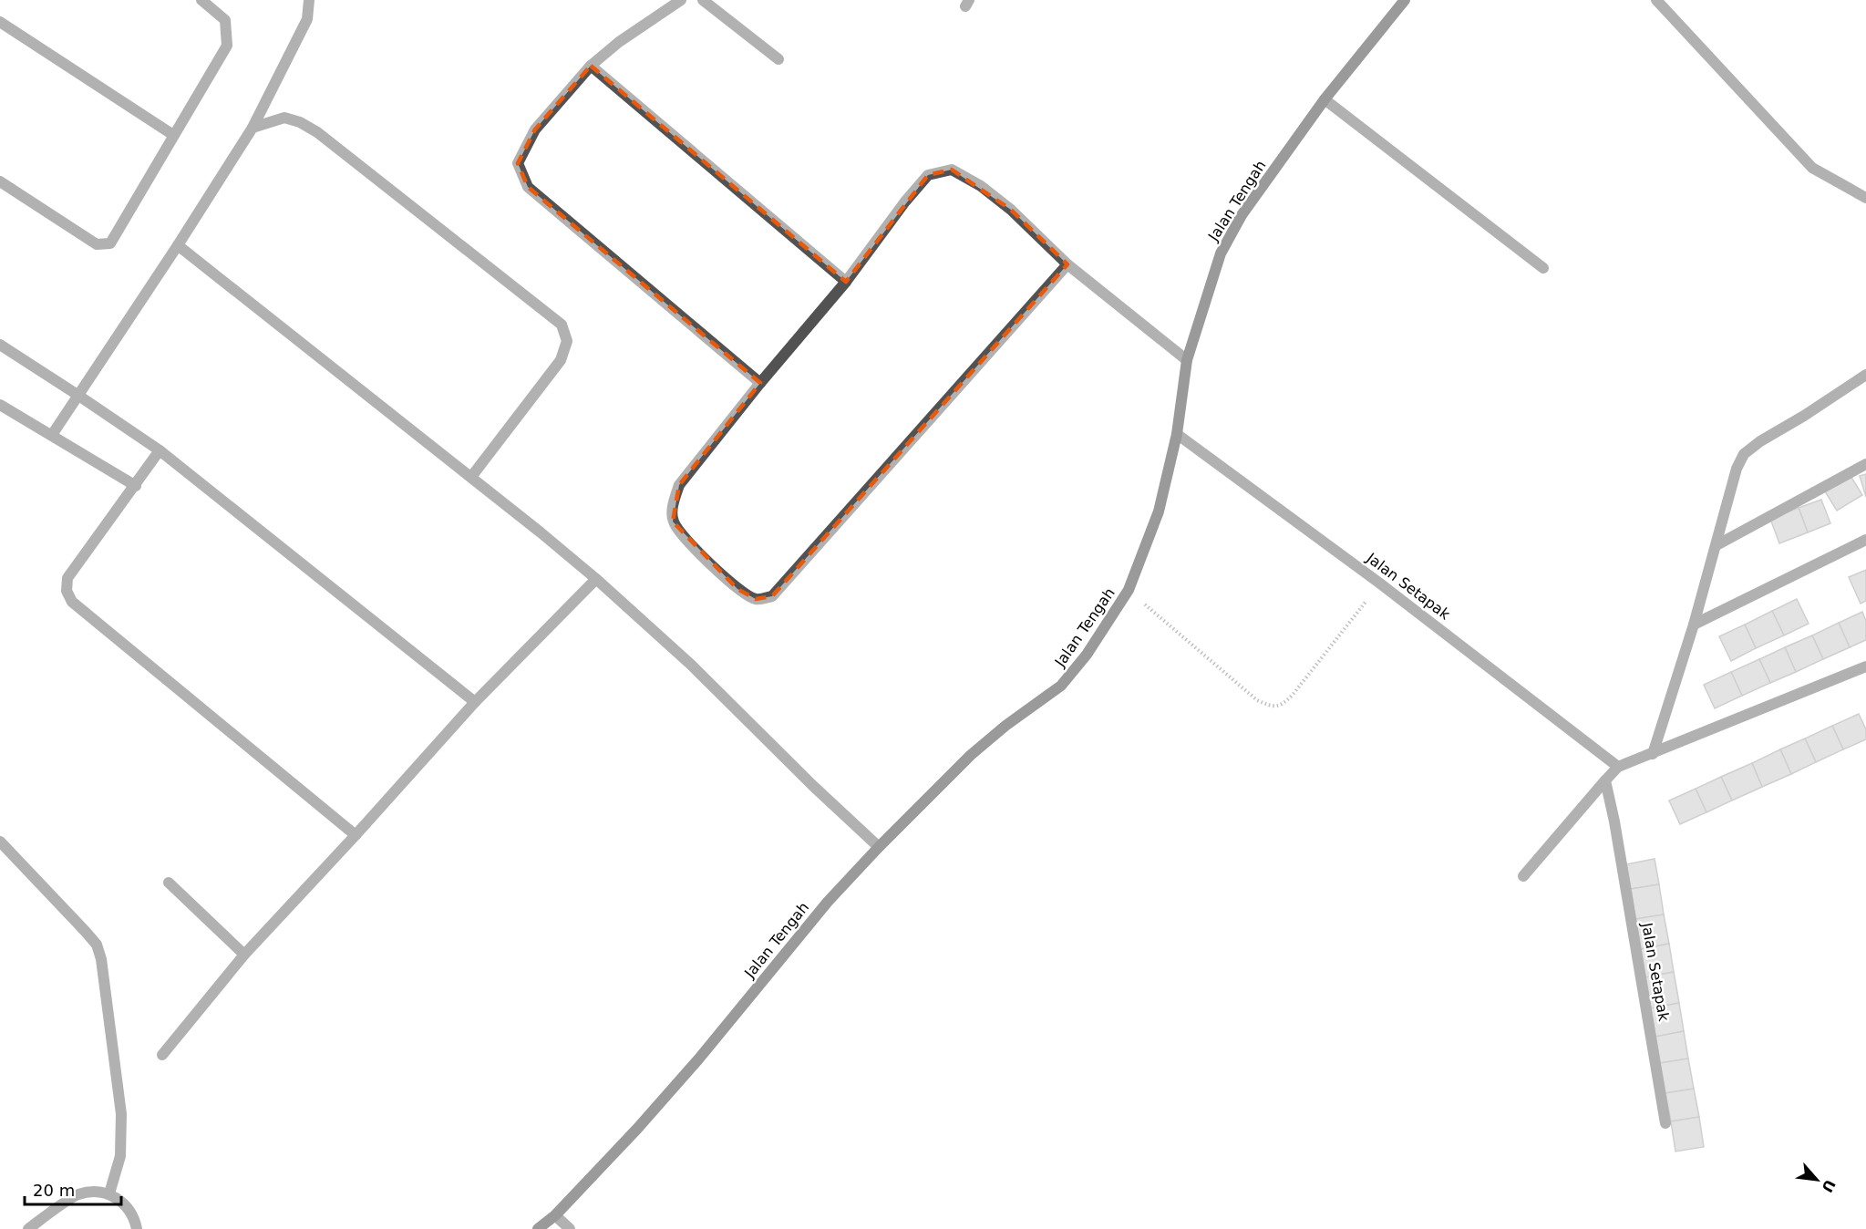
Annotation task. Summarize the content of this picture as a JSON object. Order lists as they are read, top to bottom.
{
  "streets": {
    "main road": ["Jalan Tengah"],
    "street": ["Jalan Setapak"]
  },
  "crossings": [
    ["Jalan Tengah", "Jalan Setapak"]
  ],
  "scale_bar": "20 m",
  "north": "bottom right"
}
